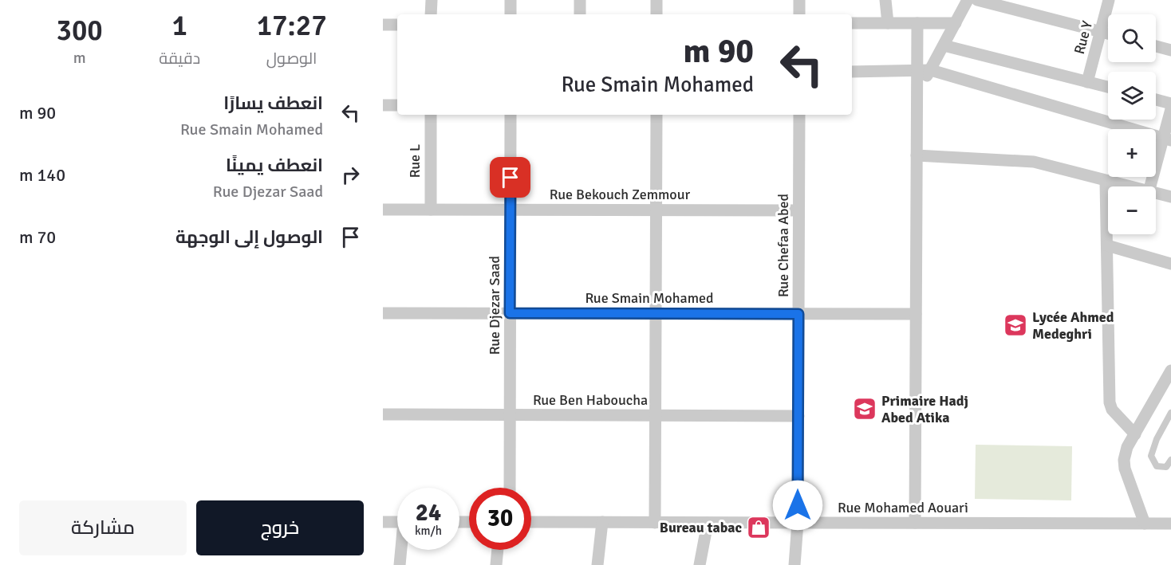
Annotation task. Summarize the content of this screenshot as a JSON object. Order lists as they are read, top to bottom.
{
  "streets": {
    "street": [
      "Rue Y",
      "Rue L",
      "Rue Bekouch Zemmour",
      "Rue Chefaa Abed",
      "Rue Smain Mohamed",
      "Rue Djezar Saad",
      "Rue Ben Haboucha",
      "Rue Mohamed Aouari"
    ]
  },
  "crossings": [
    ["Rue L", "Rue Bekouch Zemmour"],
    ["Rue Bekouch Zemmour", "Rue Chefaa Abed"],
    ["Rue Bekouch Zemmour", "Rue Djezar Saad"],
    ["Rue Chefaa Abed", "Rue Smain Mohamed"],
    ["Rue Chefaa Abed", "Rue Ben Haboucha"],
    ["Rue Chefaa Abed", "Rue Mohamed Aouari"],
    ["Rue Smain Mohamed", "Rue Djezar Saad"],
    ["Rue Djezar Saad", "Rue Ben Haboucha"]
  ],
  "places": {
    "school or university": ["Lycée Ahmed Medeghri", "Primaire Hadj Abed Atika"],
    "shop": ["Bureau tabac"]
  },
  "page": {
    "eta": [
      "17:27",
      "الوصول",
      "1",
      "دقيقة",
      "300",
      "m"
    ],
    "map_buttons": ["+", "−"],
    "turn": ["90 m", "Rue Smain Mohamed"],
    "list": [
      {
        "name": "انعطف يسارًا",
        "note": "Rue Smain Mohamed",
        "value": "90 m"
      },
      {
        "name": "انعطف يمينًا",
        "note": "Rue Djezar Saad",
        "value": "140 m"
      },
      {
        "name": "الوصول إلى الوجهة",
        "value": "70 m"
      }
    ],
    "speed": "24 km/h",
    "limit": "30",
    "buttons": ["خروج", "مشاركة"]
  }
}
